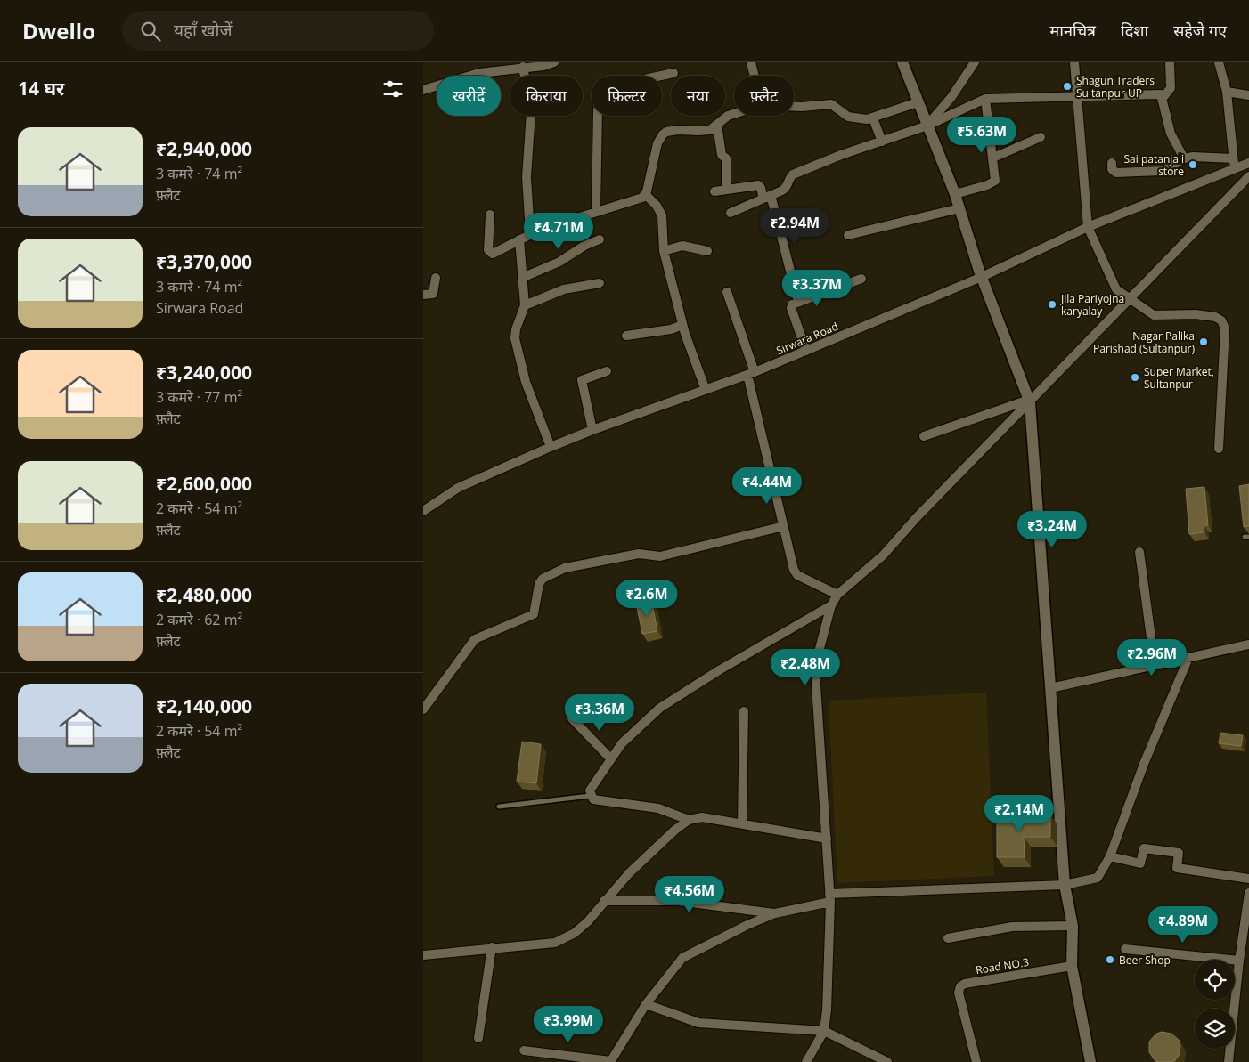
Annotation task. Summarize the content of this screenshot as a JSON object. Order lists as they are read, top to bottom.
{
  "streets": {
    "street": ["Sirwara Road", "Road NO.3"]
  },
  "places": [
    "Shagun Traders Sultanpur UP",
    "Sai patanjali store",
    "Jila Pariyojna karyalay",
    "Nagar Palika Parishad (Sultanpur)",
    "Super Market, Sultanpur",
    "Beer Shop"
  ],
  "page": {
    "header": "Dwello",
    "search": "यहाँ खोजें",
    "nav": ["मानचित्र", "दिशा", "सहेजे गए"],
    "heading": "14 घर",
    "chip": [
      "खरीदें",
      "किराया",
      "फ़िल्टर",
      "नया",
      "फ़्लैट"
    ],
    "list": [
      {
        "name": "₹2,940,000",
        "note": "3 कमरे · 74 m² · फ़्लैट"
      },
      {
        "name": "₹3,370,000",
        "note": "3 कमरे · 74 m² · Sirwara Road"
      },
      {
        "name": "₹3,240,000",
        "note": "3 कमरे · 77 m² · फ़्लैट"
      },
      {
        "name": "₹2,600,000",
        "note": "2 कमरे · 54 m² · फ़्लैट"
      },
      {
        "name": "₹2,480,000",
        "note": "2 कमरे · 62 m² · फ़्लैट"
      },
      {
        "name": "₹2,140,000",
        "note": "2 कमरे · 54 m² · फ़्लैट"
      }
    ],
    "price": [
      "₹5.63M",
      "₹2.94M",
      "₹4.71M",
      "₹3.37M",
      "₹4.44M",
      "₹3.24M",
      "₹2.6M",
      "₹2.96M",
      "₹2.48M",
      "₹3.36M",
      "₹2.14M",
      "₹4.56M",
      "₹4.89M",
      "₹3.99M"
    ]
  }
}
